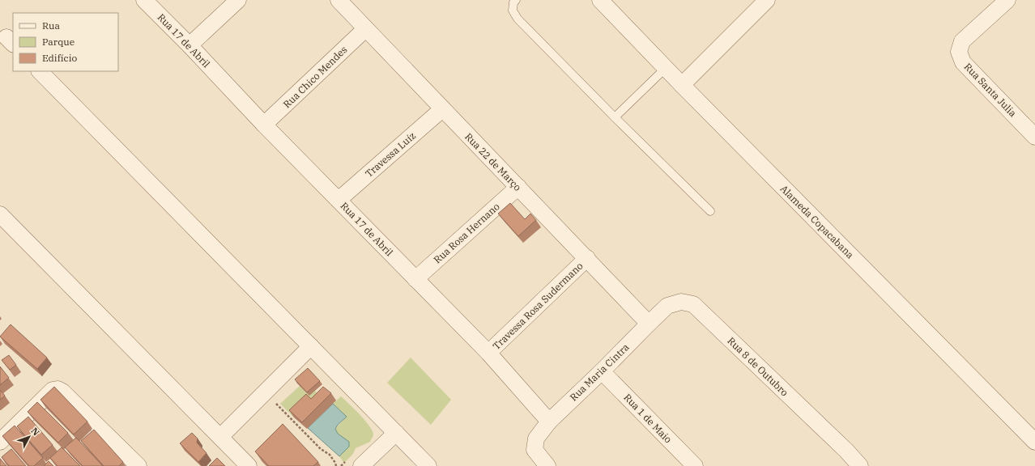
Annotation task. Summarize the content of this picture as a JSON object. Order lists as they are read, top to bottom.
{
  "streets": {
    "street": [
      "Rua 17 de Abril",
      "Rua Chico Mendes",
      "Rua Santa Julia",
      "Travessa Luíz",
      "Rua 22 de Março",
      "Alameda Copacabana",
      "Rua Rosa Hernano",
      "Travessa Rosa Sudermano",
      "Rua 8 de Outubro",
      "Rua Maria Cintra",
      "Rua 1 de Maio"
    ]
  },
  "crossings": [
    ["Rua 17 de Abril", "Rua Chico Mendes"],
    ["Rua 17 de Abril", "Travessa Luíz"],
    ["Rua 17 de Abril", "Rua Rosa Hernano"],
    ["Rua 17 de Abril", "Travessa Rosa Sudermano"],
    ["Rua 17 de Abril", "Rua Maria Cintra"],
    ["Rua Chico Mendes", "Rua 22 de Março"],
    ["Travessa Luíz", "Rua 22 de Março"],
    ["Rua 22 de Março", "Rua Rosa Hernano"],
    ["Rua 22 de Março", "Travessa Rosa Sudermano"],
    ["Rua 22 de Março", "Rua 8 de Outubro"],
    ["Rua 22 de Março", "Rua Maria Cintra"],
    ["Rua 8 de Outubro", "Rua Maria Cintra"],
    ["Rua Maria Cintra", "Rua 1 de Maio"]
  ],
  "legend": ["Rua", "Parque", "Edifício"],
  "north": "top right"
}
